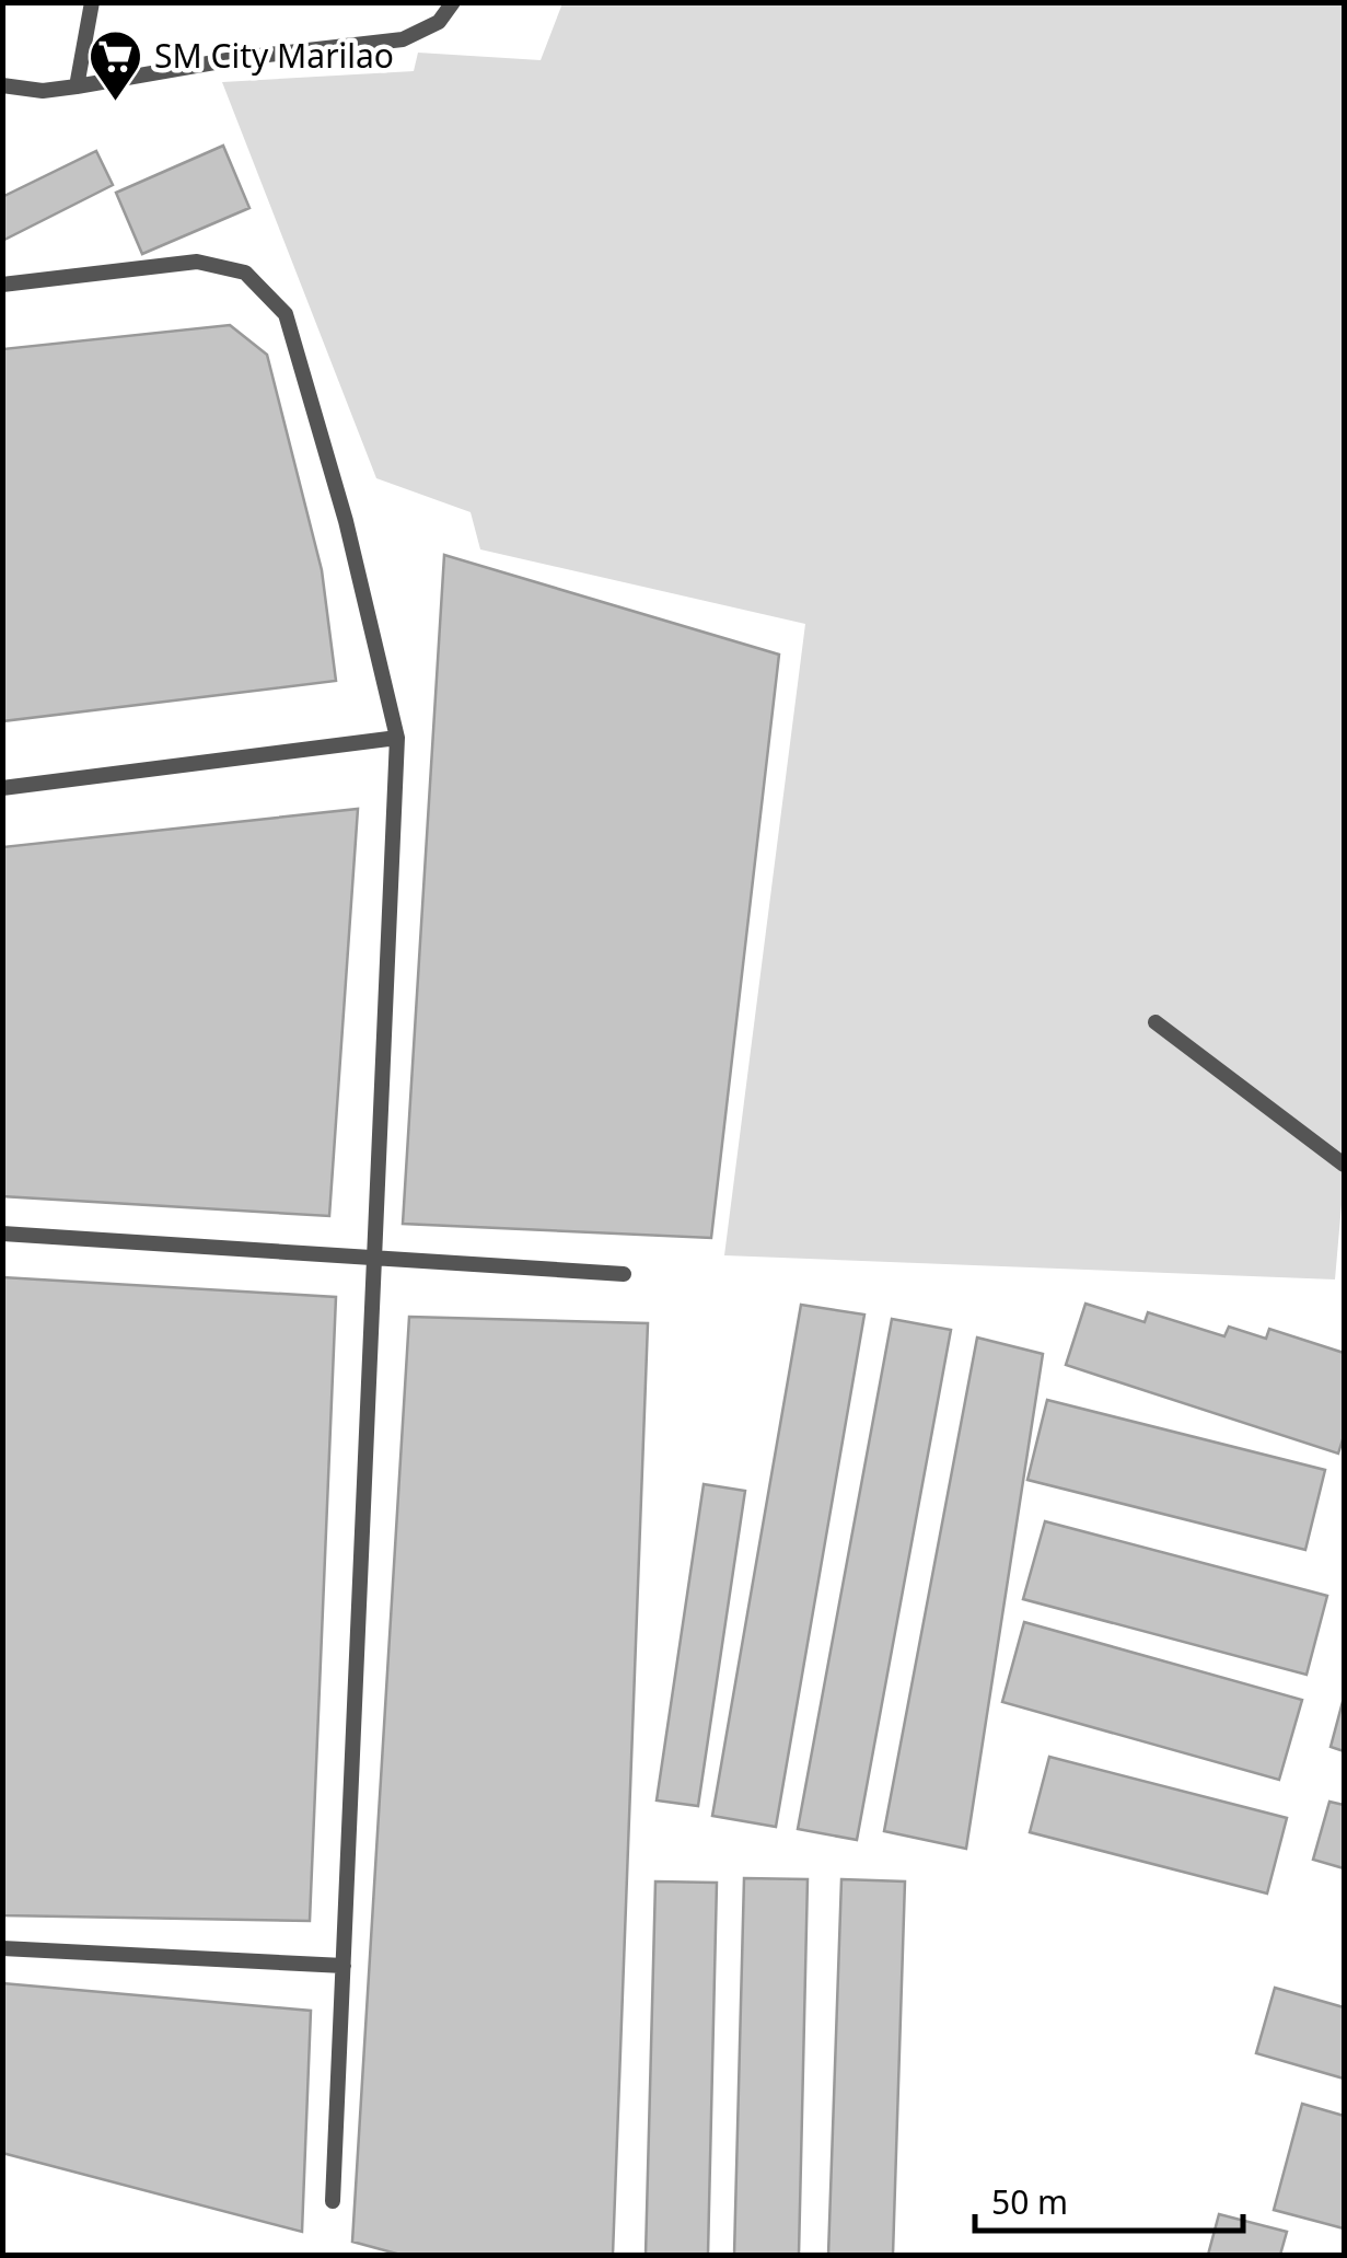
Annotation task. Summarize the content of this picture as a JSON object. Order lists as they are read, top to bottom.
{
  "places": {
    "supermarket": ["SM City Marilao"]
  },
  "scale_bar": "50 m"
}
